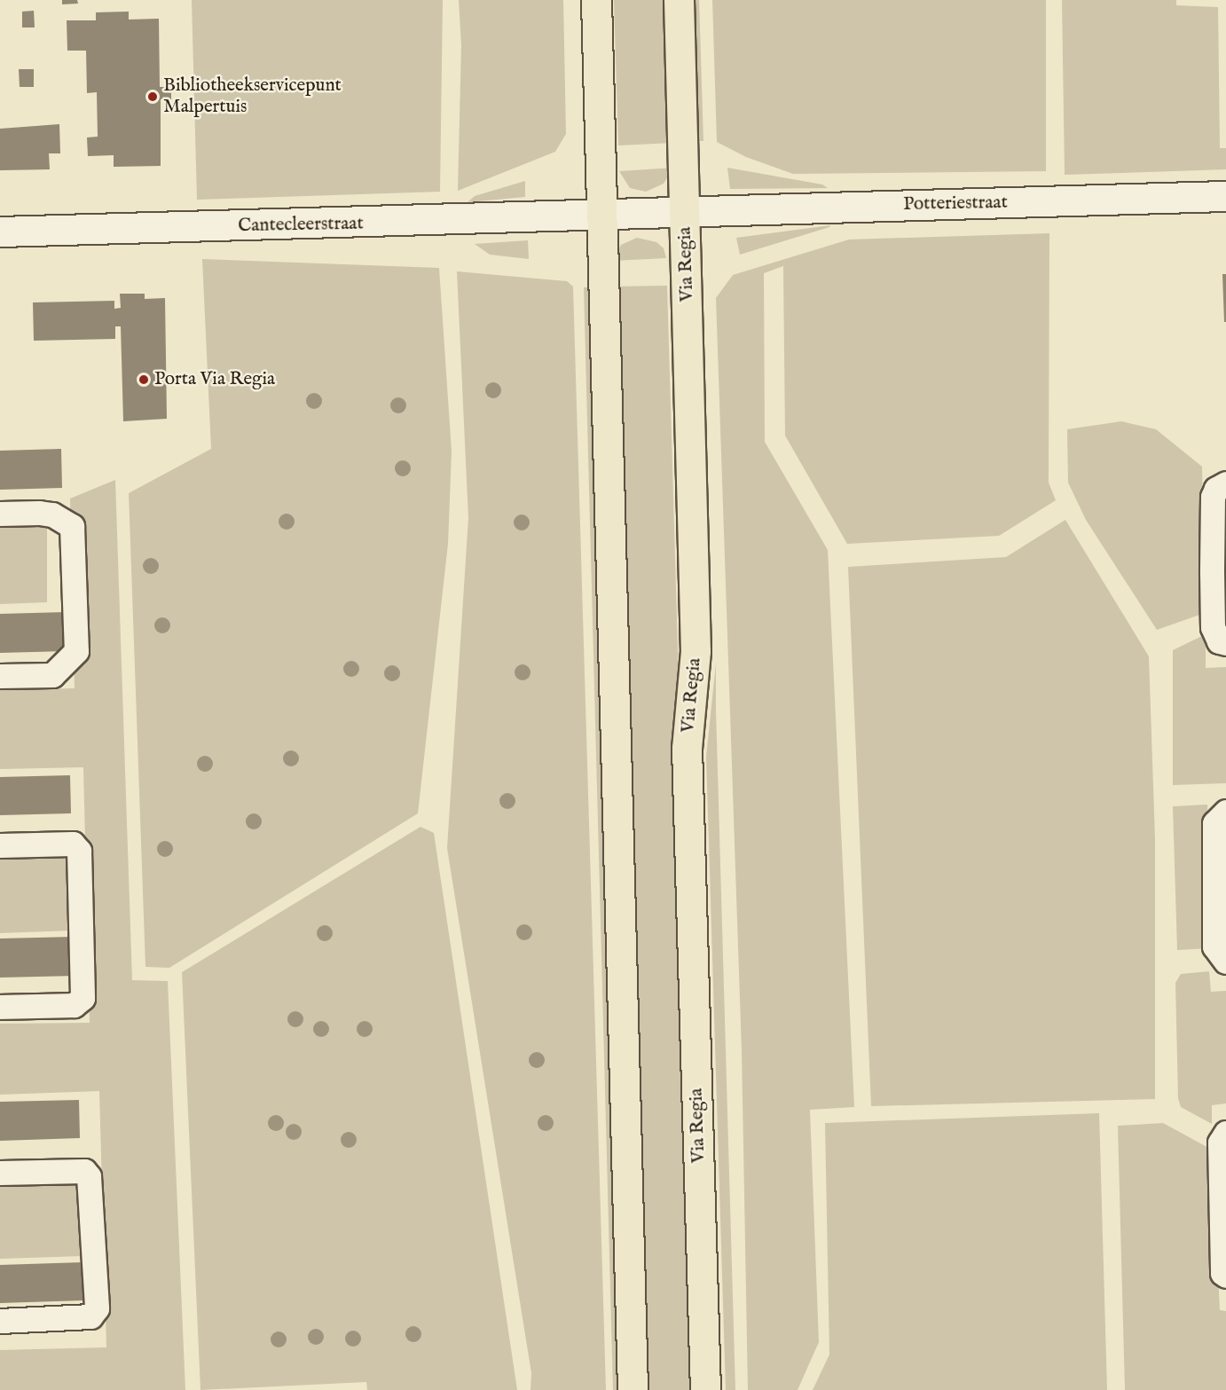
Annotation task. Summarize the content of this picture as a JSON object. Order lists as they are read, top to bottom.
{
  "streets": {
    "main road": ["Via Regia"],
    "street": ["Potteriestraat", "Cantecleerstraat"]
  },
  "crossings": [
    ["Potteriestraat", "Cantecleerstraat"],
    ["Potteriestraat", "Via Regia"]
  ],
  "places": ["Bibliotheekservicepunt Malpertuis", "Porta Via Regia"]
}
